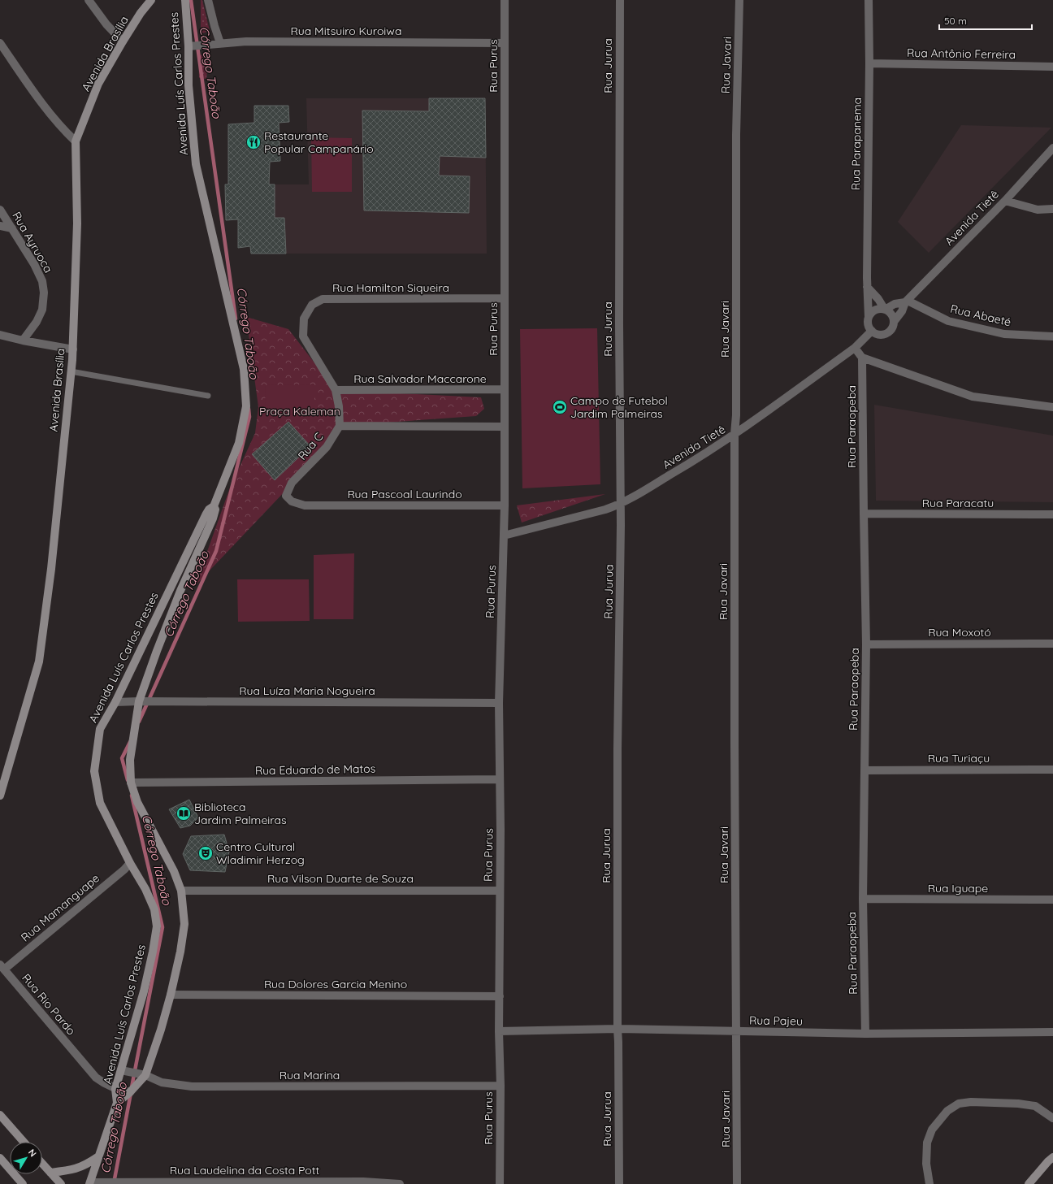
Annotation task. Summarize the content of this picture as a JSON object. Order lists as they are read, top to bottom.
{
  "streets": {
    "street": [
      "Rua Mitsuiro Kuroiwa",
      "Avenida Brasília",
      "Rua Antônio Ferreira",
      "Rua Javari",
      "Rua Purus",
      "Rua Jurua",
      "Avenida Luís Carlos Prestes",
      "Rua Parapanema",
      "Avenida Tietê",
      "Rua Ayruoca",
      "Rua Hamilton Siqueira",
      "Rua Abaeté",
      "Rua Salvador Maccarone",
      "Rua Paraopeba",
      "Rua C",
      "Rua Pascoal Laurindo",
      "Rua Paracatu",
      "Rua Moxotó",
      "Rua Luíza Maria Nogueira",
      "Rua Turiaçu",
      "Rua Eduardo de Matos",
      "Rua Vilson Duarte de Souza",
      "Rua Iguape",
      "Rua Mamanguape",
      "Rua Dolores Garcia Menino",
      "Rua Rio Pardo",
      "Rua Pajeu",
      "Rua Marina",
      "Rua Laudelina da Costa Pott"
    ]
  },
  "crossings": [
    ["Rua Mitsuiro Kuroiwa", "Rua Purus"],
    ["Rua Mitsuiro Kuroiwa", "Avenida Luís Carlos Prestes"],
    ["Rua Antônio Ferreira", "Rua Parapanema"],
    ["Rua Javari", "Avenida Tietê"],
    ["Rua Javari", "Rua Pajeu"],
    ["Rua Purus", "Avenida Tietê"],
    ["Rua Purus", "Rua Hamilton Siqueira"],
    ["Rua Purus", "Rua Salvador Maccarone"],
    ["Rua Purus", "Rua Pascoal Laurindo"],
    ["Rua Purus", "Rua Luíza Maria Nogueira"],
    ["Rua Purus", "Rua Eduardo de Matos"],
    ["Rua Purus", "Rua Vilson Duarte de Souza"],
    ["Rua Purus", "Rua Dolores Garcia Menino"],
    ["Rua Purus", "Rua Pajeu"],
    ["Rua Purus", "Rua Marina"],
    ["Rua Jurua", "Avenida Tietê"],
    ["Rua Jurua", "Rua Pajeu"],
    ["Avenida Luís Carlos Prestes", "Rua Luíza Maria Nogueira"],
    ["Avenida Luís Carlos Prestes", "Rua Eduardo de Matos"],
    ["Avenida Luís Carlos Prestes", "Rua Vilson Duarte de Souza"],
    ["Avenida Luís Carlos Prestes", "Rua Mamanguape"],
    ["Avenida Luís Carlos Prestes", "Rua Dolores Garcia Menino"],
    ["Avenida Luís Carlos Prestes", "Rua Rio Pardo"],
    ["Avenida Luís Carlos Prestes", "Rua Marina"],
    ["Avenida Luís Carlos Prestes", "Rua Laudelina da Costa Pott"],
    ["Rua Parapanema", "Avenida Tietê"],
    ["Avenida Tietê", "Rua Abaeté"],
    ["Rua Hamilton Siqueira", "Rua Salvador Maccarone"],
    ["Rua Paraopeba", "Rua Paracatu"],
    ["Rua Paraopeba", "Rua Moxotó"],
    ["Rua Paraopeba", "Rua Turiaçu"],
    ["Rua Paraopeba", "Rua Iguape"],
    ["Rua Paraopeba", "Rua Pajeu"],
    ["Rua C", "Rua Pascoal Laurindo"],
    ["Rua Mamanguape", "Rua Rio Pardo"]
  ],
  "water": ["Córrego Taboão"],
  "parks": ["Praça Kaleman"],
  "places": {
    "restaurant": ["Restaurante Popular Campanário"],
    "sports": ["Campo de Futebol Jardim Palmeiras"],
    "library": ["Biblioteca Jardim Palmeiras"],
    "theatre": ["Centro Cultural Wladimir Herzog"]
  },
  "scale_bar": "50 m",
  "north": "top right"
}
